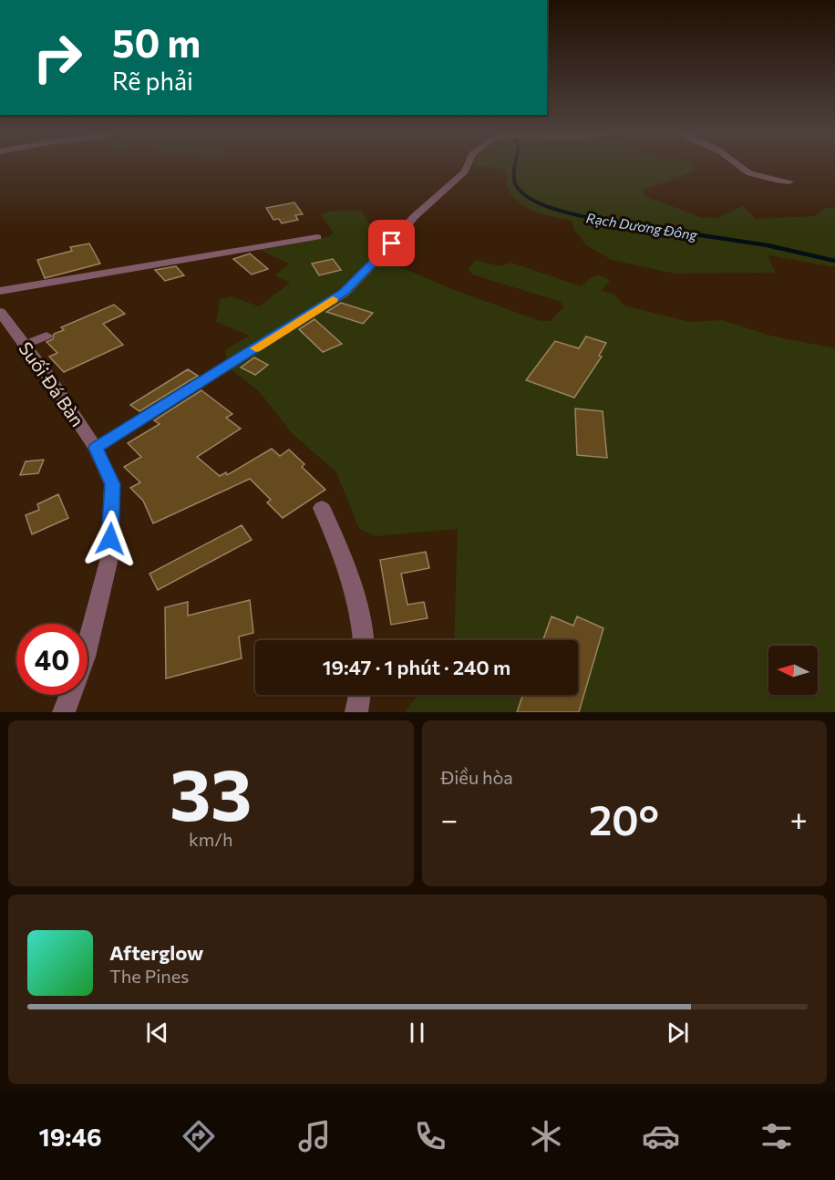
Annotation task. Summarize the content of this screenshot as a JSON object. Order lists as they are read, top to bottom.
{
  "streets": {
    "street": ["Suối Đá Bàn"]
  },
  "water": ["Rạch Dương Đông"],
  "north": "left",
  "page": {
    "turn": ["50 m", "Rẽ phải"],
    "limit": "40",
    "trip": "19:47 · 1 phút · 240 m",
    "tile": [
      ["33", "km/h"],
      "Điều hòa"
    ],
    "heat": ["−", "20°", "+"],
    "song": ["Afterglow", "The Pines"],
    "tabs": "19:46"
  }
}
